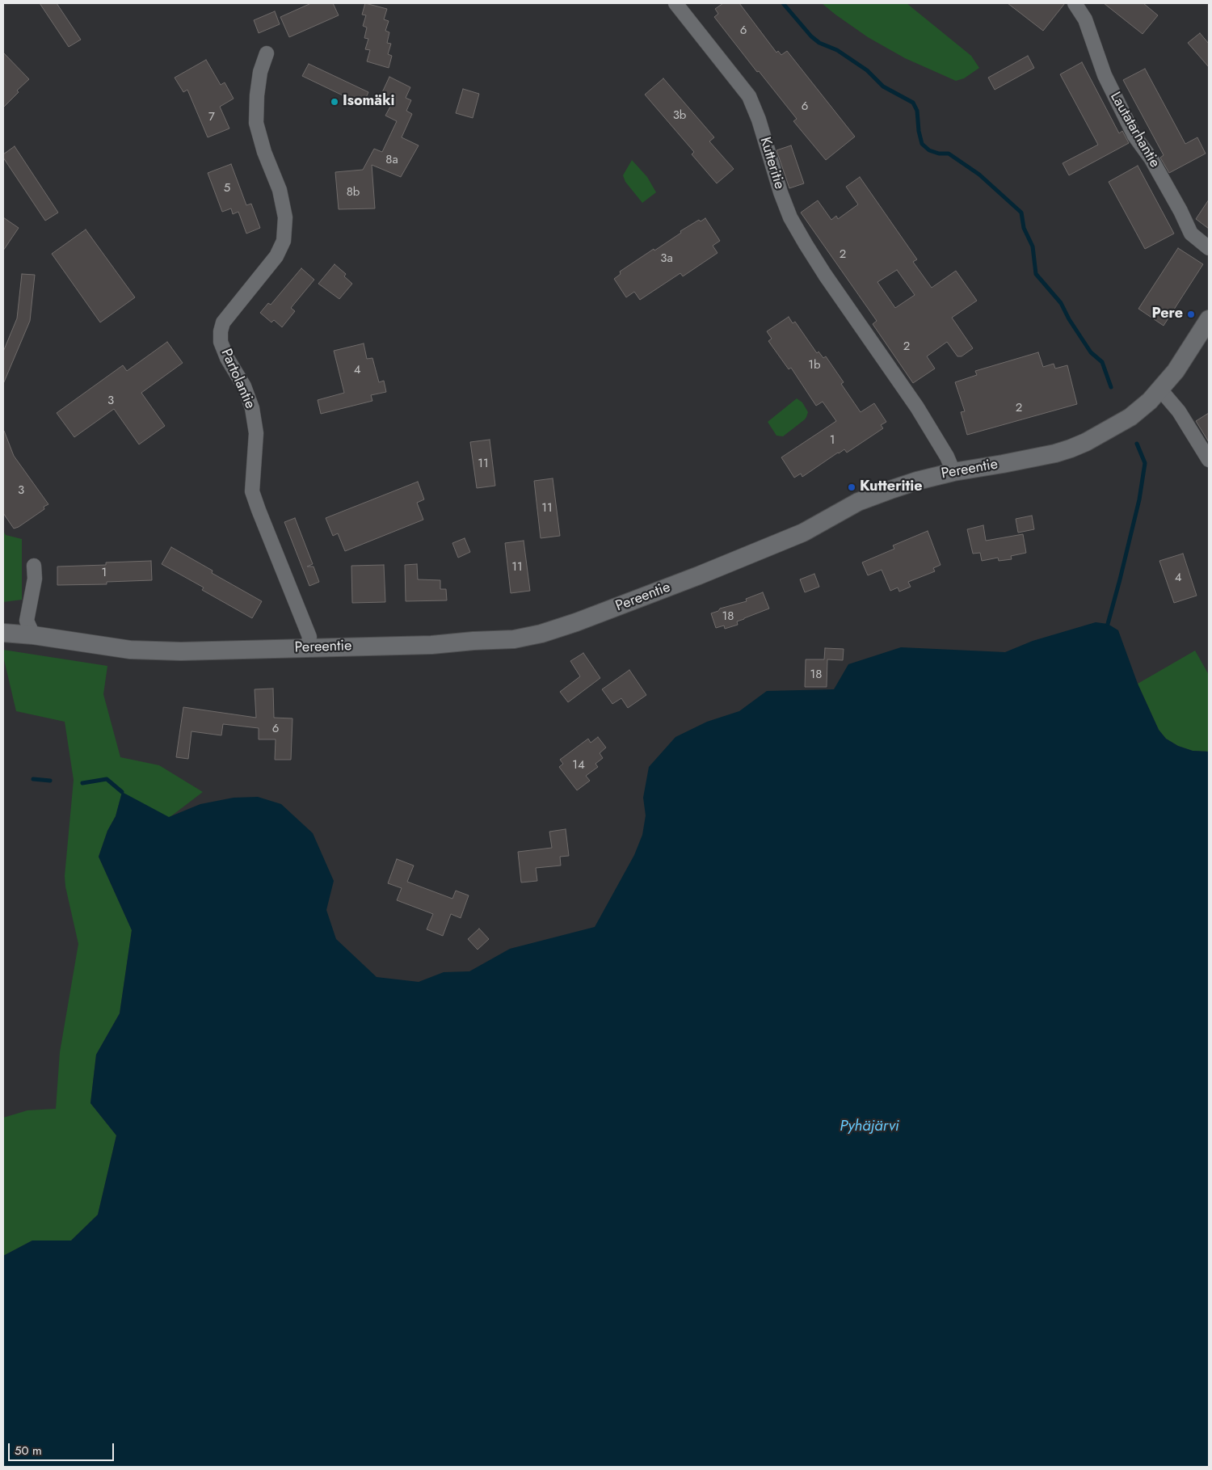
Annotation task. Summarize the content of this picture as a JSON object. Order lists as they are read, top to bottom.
{
  "streets": {
    "street": [
      "Lautatarhantie",
      "Kutteritie",
      "Partolantie",
      "Pereentie"
    ]
  },
  "crossings": [
    ["Kutteritie", "Pereentie"],
    ["Partolantie", "Pereentie"]
  ],
  "water": ["Pyhäjärvi"],
  "places": ["Isomäki", "Pere", "Kutteritie"],
  "house_numbers": [
    "6",
    "6",
    "3b",
    "7",
    "8a",
    "5",
    "8b",
    "2",
    "3a",
    "2",
    "1b",
    "4",
    "3",
    "2",
    "1",
    "11",
    "3",
    "11",
    "11",
    "1",
    "4",
    "18",
    "18",
    "6",
    "14"
  ],
  "scale_bar": "50 m"
}
